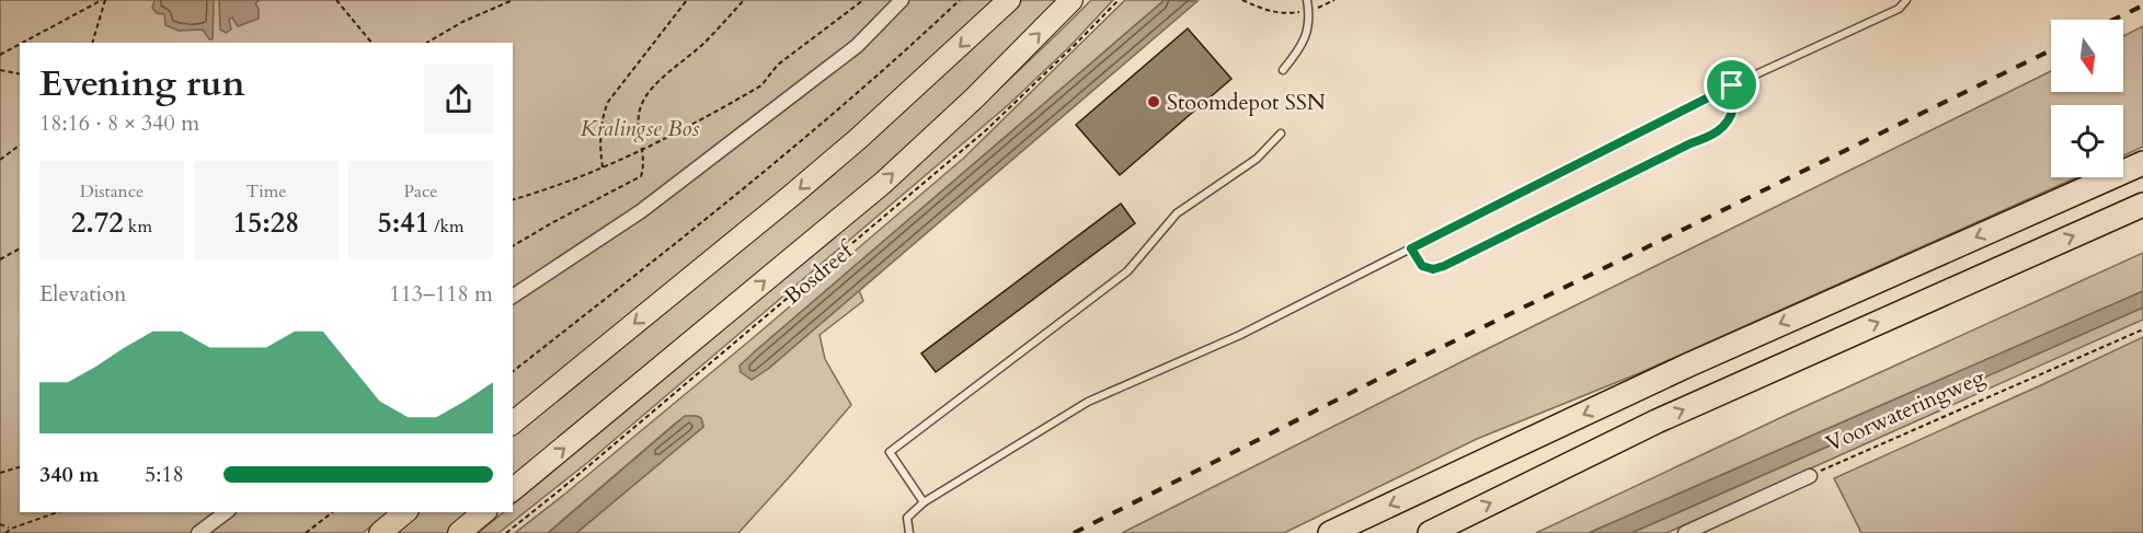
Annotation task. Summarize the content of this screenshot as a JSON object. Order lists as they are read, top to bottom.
{
  "streets": {
    "highway": ["Bosdreef"],
    "street": ["Voorwateringweg"]
  },
  "parks": ["Kralingse Bos"],
  "places": ["Stoomdepot SSN"],
  "north": "bottom",
  "page": {
    "heading": ["Evening run", "18:16 · 8 × 340 m"],
    "stats": [
      ["Distance", "2.72 km"],
      ["Time", "15:28"],
      ["Pace", "5:41 /km"]
    ],
    "chart": ["Elevation", "113–118 m"],
    "list": [
      {
        "name": "340 m",
        "note": "5:18"
      }
    ]
  }
}
